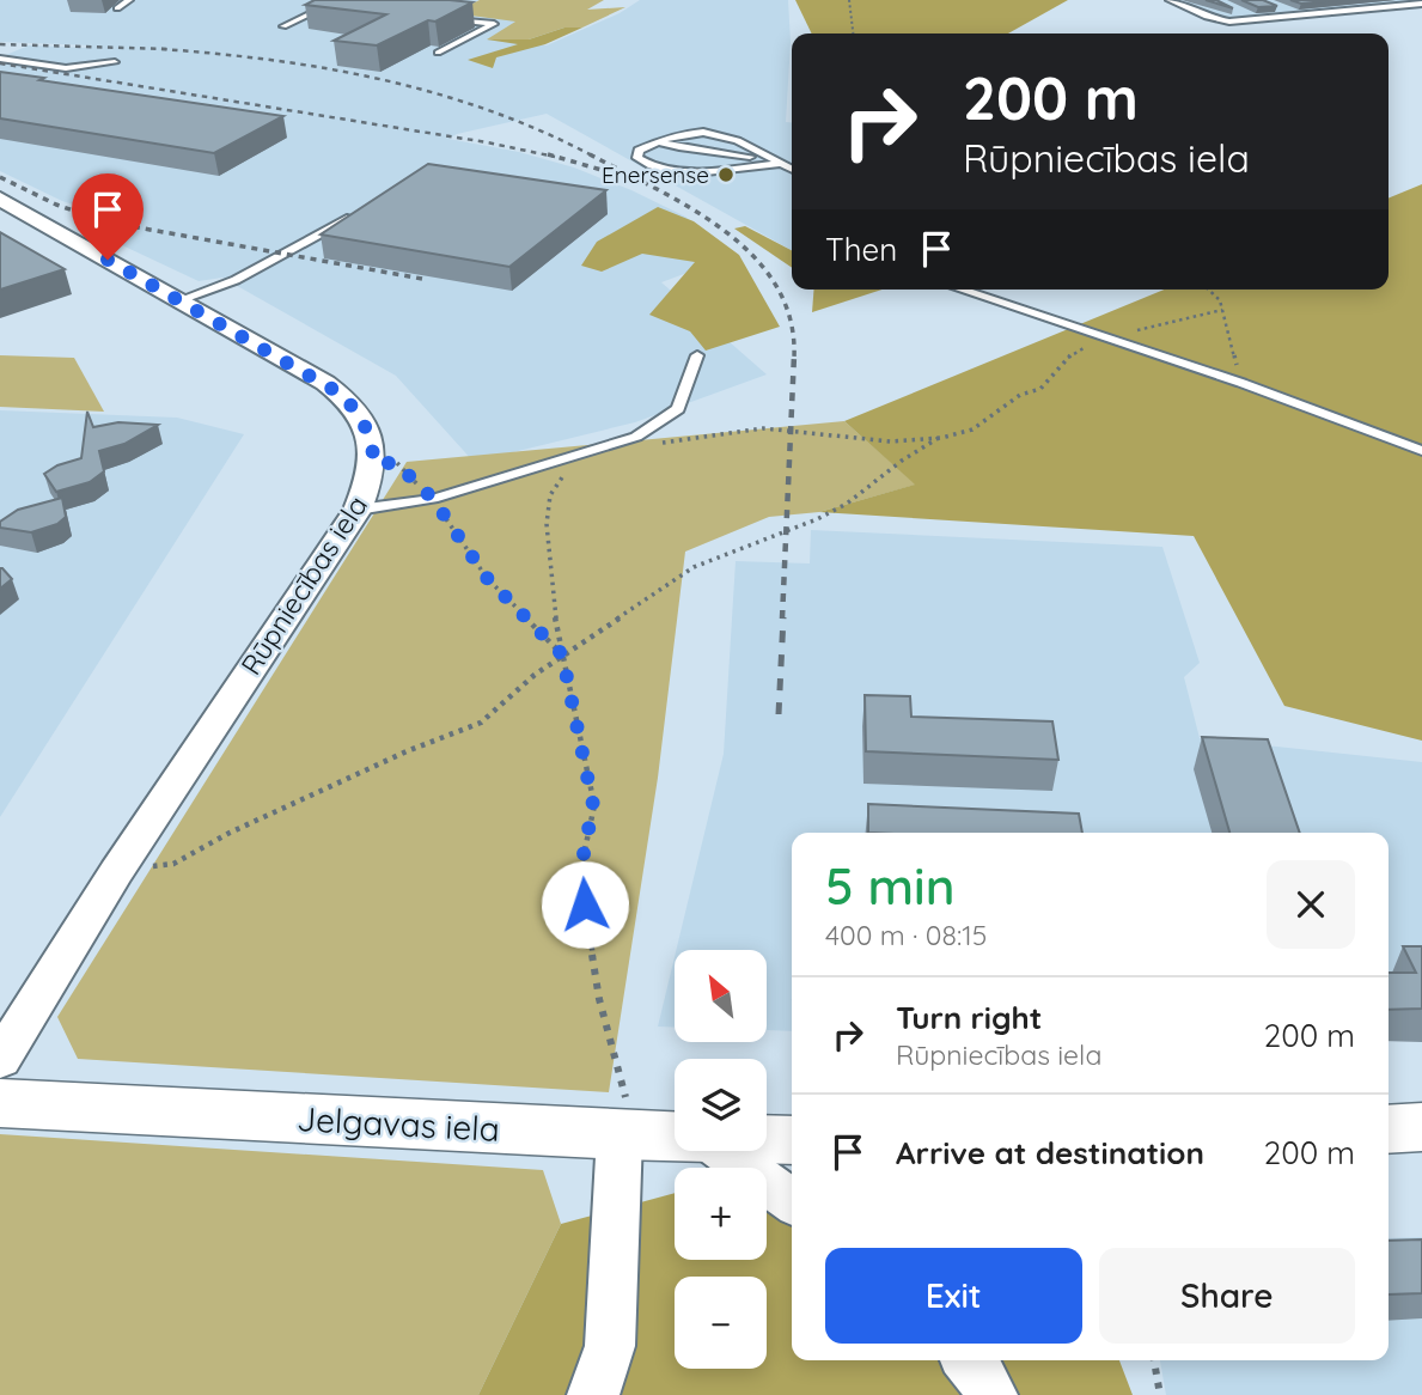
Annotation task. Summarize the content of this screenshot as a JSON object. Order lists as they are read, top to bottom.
{
  "streets": {
    "street": ["Rūpniecības iela", "Jelgavas iela"]
  },
  "places": ["Enersense"],
  "north": "top left",
  "page": {
    "turn": ["200 m", "Rūpniecības iela"],
    "then": "Then",
    "heading": ["5 min", "400 m · 08:15"],
    "map_buttons": ["+", "−"],
    "list": [
      {
        "name": "Turn right",
        "note": "Rūpniecības iela",
        "value": "200 m"
      },
      {
        "name": "Arrive at destination",
        "value": "200 m"
      }
    ],
    "buttons": ["Exit", "Share"]
  }
}
